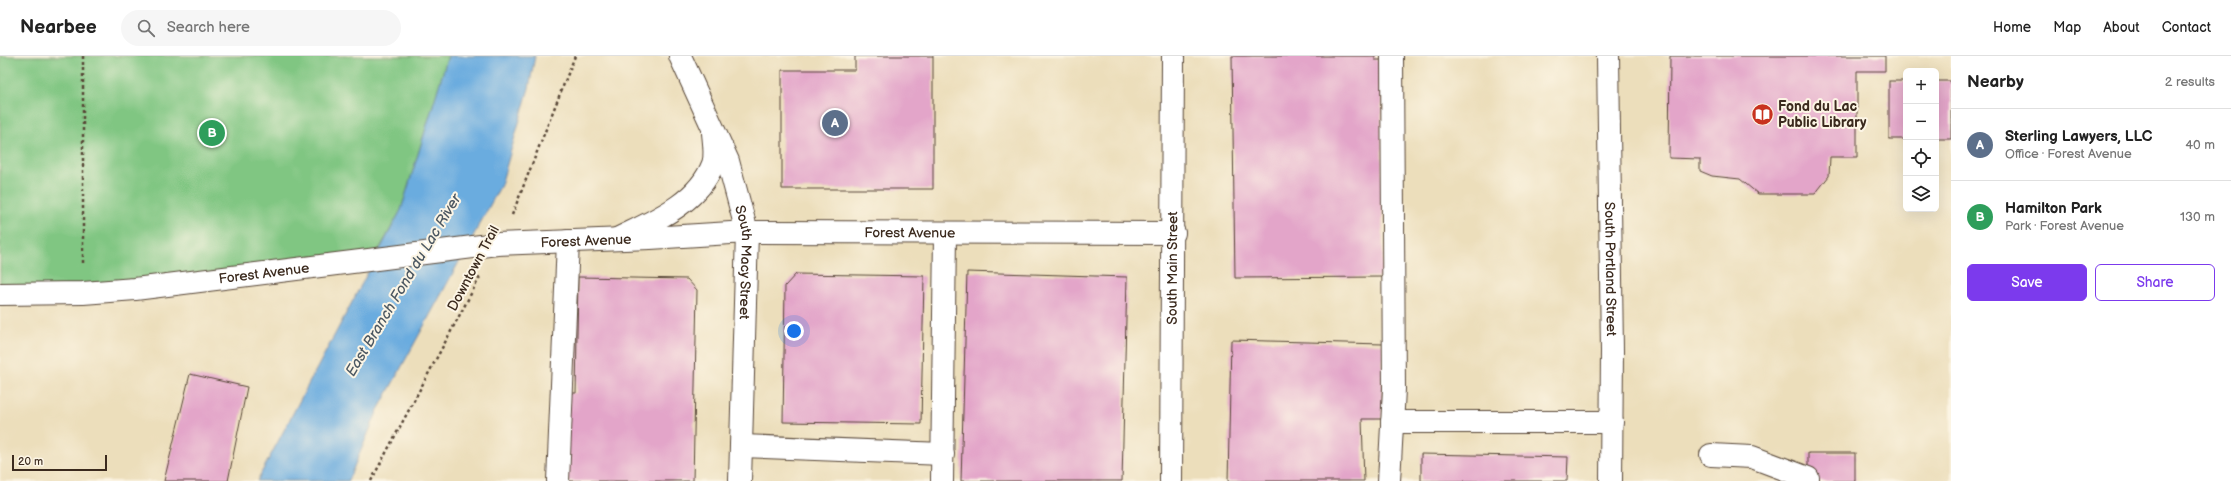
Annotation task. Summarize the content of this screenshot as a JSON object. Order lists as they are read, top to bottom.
{
  "streets": {
    "street": [
      "Forest Avenue",
      "South Macy Street",
      "South Portland Street",
      "South Main Street"
    ],
    "path": ["Downtown Trail"]
  },
  "crossings": [
    ["Forest Avenue", "South Macy Street"],
    ["Forest Avenue", "Downtown Trail"],
    ["Forest Avenue", "South Main Street"]
  ],
  "water": ["East Branch Fond du Lac River"],
  "places": {
    "library": ["Fond du Lac Public Library"]
  },
  "scale_bar": "20 m",
  "page": {
    "header": "Nearbee",
    "search": "Search here",
    "nav": [
      "Home",
      "Map",
      "About",
      "Contact"
    ],
    "heading": ["Nearby", "2 results"],
    "map_buttons": ["+", "−"],
    "pins": ["A", "B"],
    "list": [
      {
        "mark": "A",
        "name": "Sterling Lawyers, LLC",
        "note": "Office · Forest Avenue",
        "value": "40 m"
      },
      {
        "mark": "B",
        "name": "Hamilton Park",
        "note": "Park · Forest Avenue",
        "value": "130 m"
      }
    ],
    "buttons": ["Save", "Share"],
    "scale": "20 m"
  }
}
